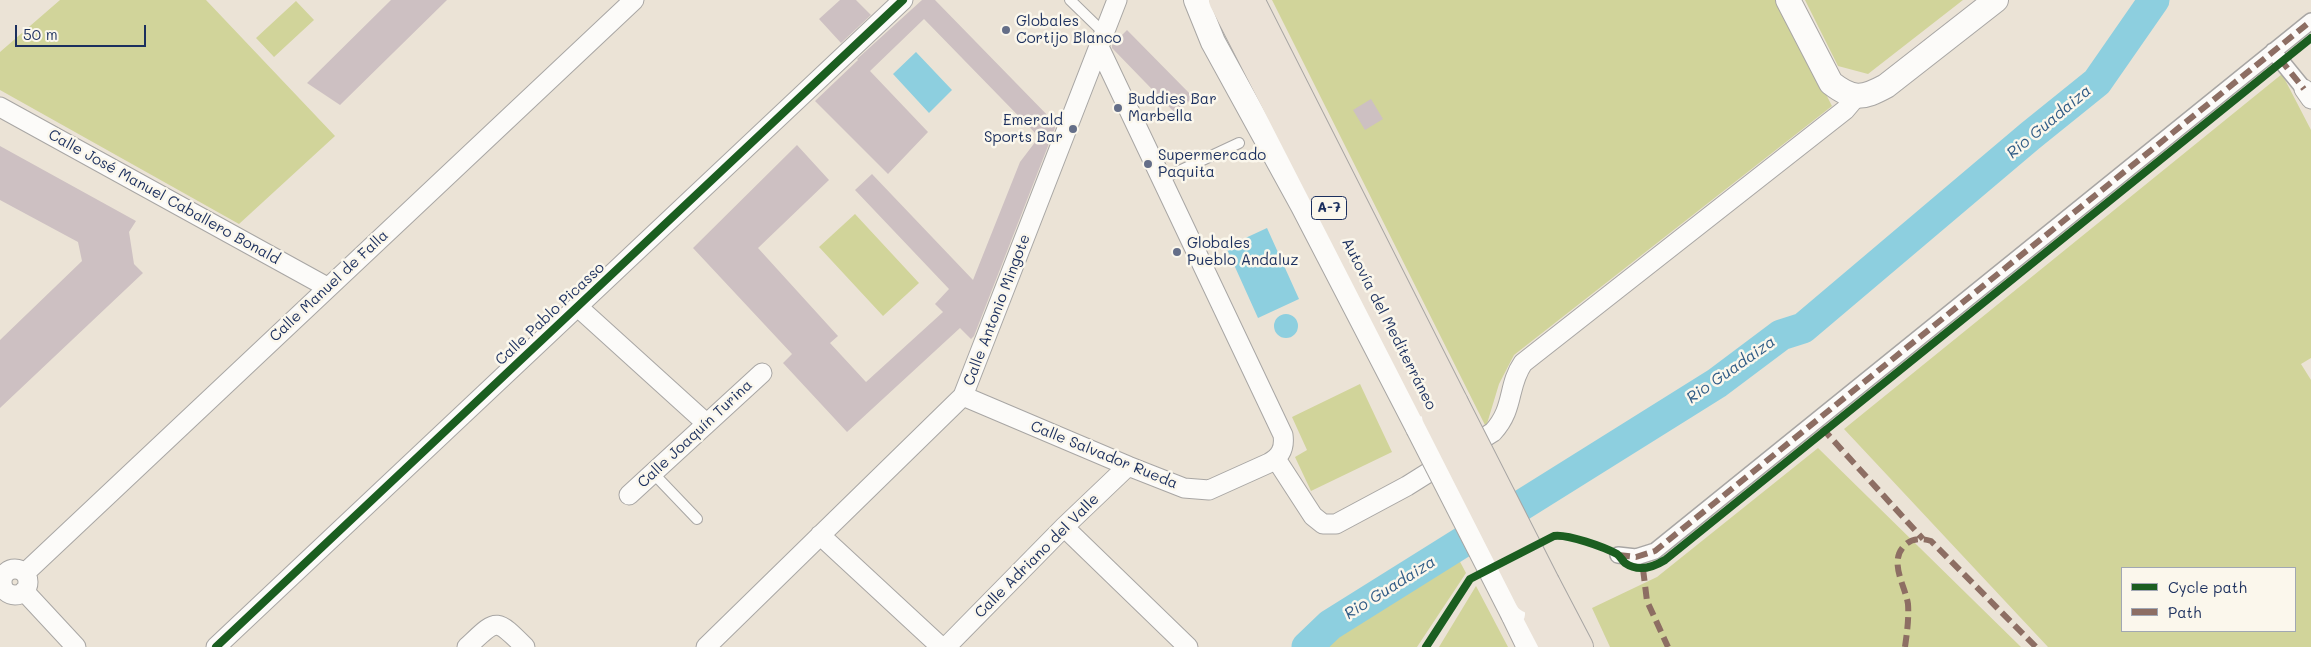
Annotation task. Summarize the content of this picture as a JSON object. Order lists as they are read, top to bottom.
{
  "streets": {
    "highway": ["A-7", "Autovía del Mediterráneo"],
    "street": [
      "Calle José Manuel Caballero Bonald",
      "Calle Manuel de Falla",
      "Calle Antonio Mingote",
      "Calle Pablo Picasso",
      "Calle Joaquín Turina",
      "Calle Salvador Rueda",
      "Calle Adriano del Valle"
    ]
  },
  "crossings": [
    ["Calle José Manuel Caballero Bonald", "Calle Manuel de Falla"],
    ["Calle Antonio Mingote", "Calle Salvador Rueda"],
    ["Calle Salvador Rueda", "Calle Adriano del Valle"]
  ],
  "water": ["Rio Guadaiza"],
  "places": [
    "Globales Cortijo Blanco",
    "Buddies Bar Marbella",
    "Emerald Sports Bar",
    "Supermercado Paquita",
    "Globales Pueblo Andaluz"
  ],
  "legend": ["Cycle path", "Path"],
  "scale_bar": "50 m"
}
